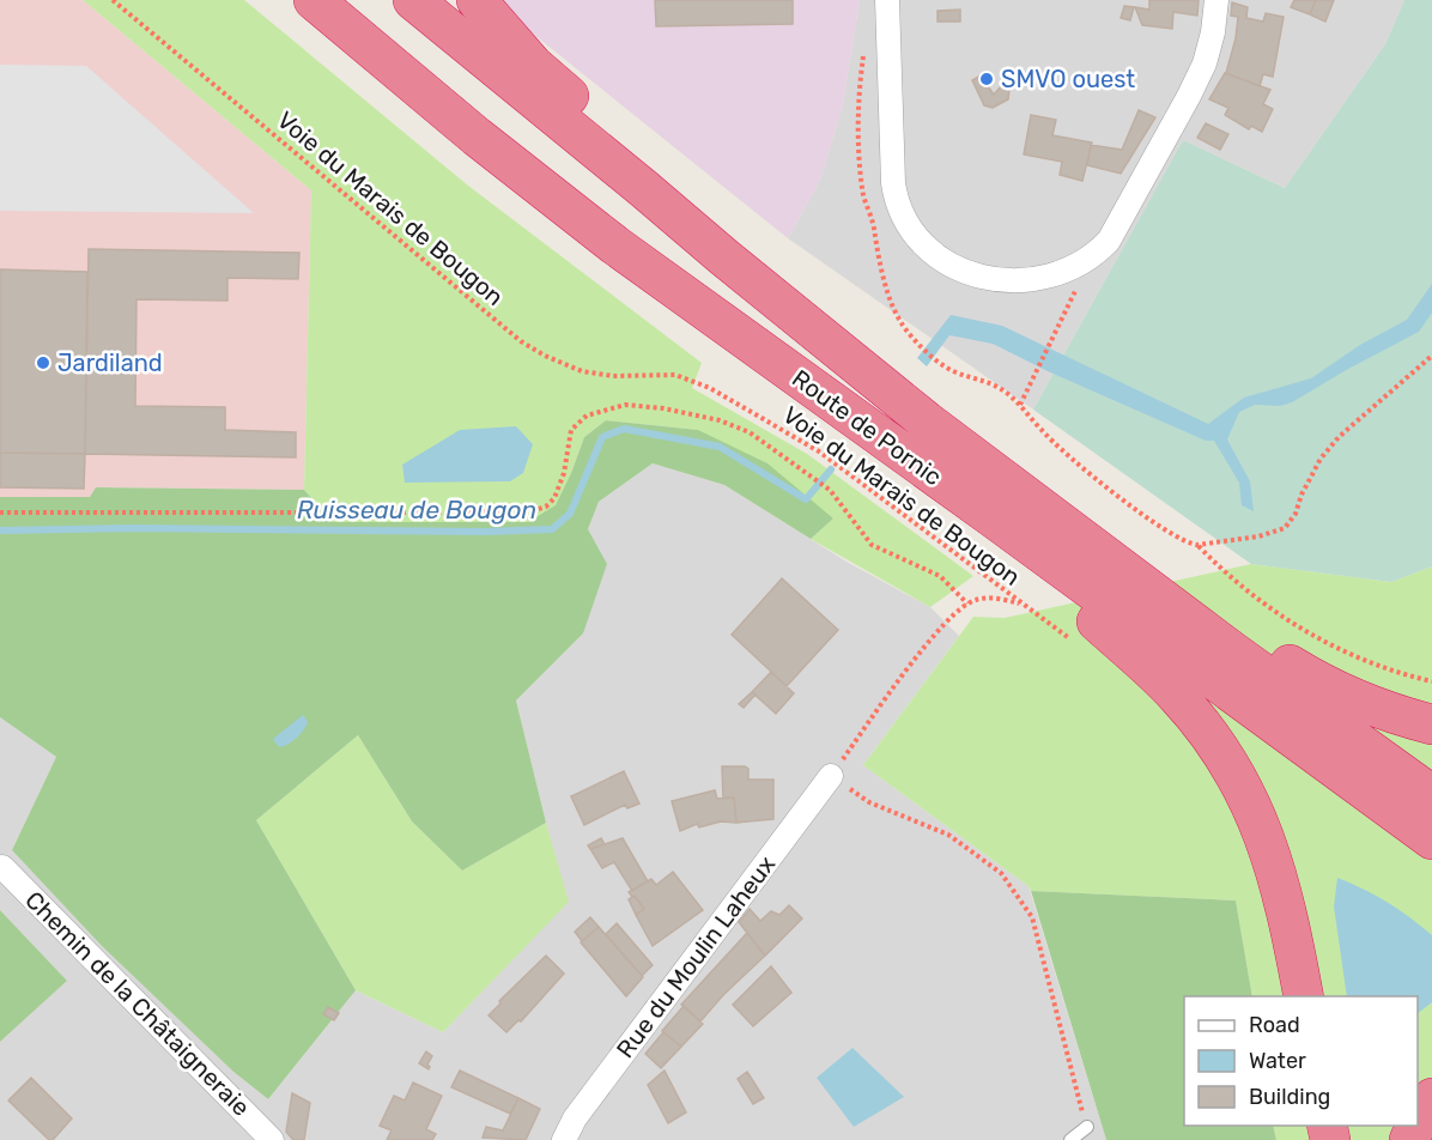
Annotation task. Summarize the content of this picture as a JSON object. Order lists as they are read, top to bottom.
{
  "streets": {
    "highway": ["Route de Pornic"],
    "street": ["Rue du Moulin Laheux", "Chemin de la Châtaigneraie"],
    "path": ["Voie du Marais de Bougon"]
  },
  "water": ["Ruisseau de Bougon"],
  "places": ["SMVO ouest", "Jardiland"],
  "legend": ["Road", "Water", "Building"]
}
